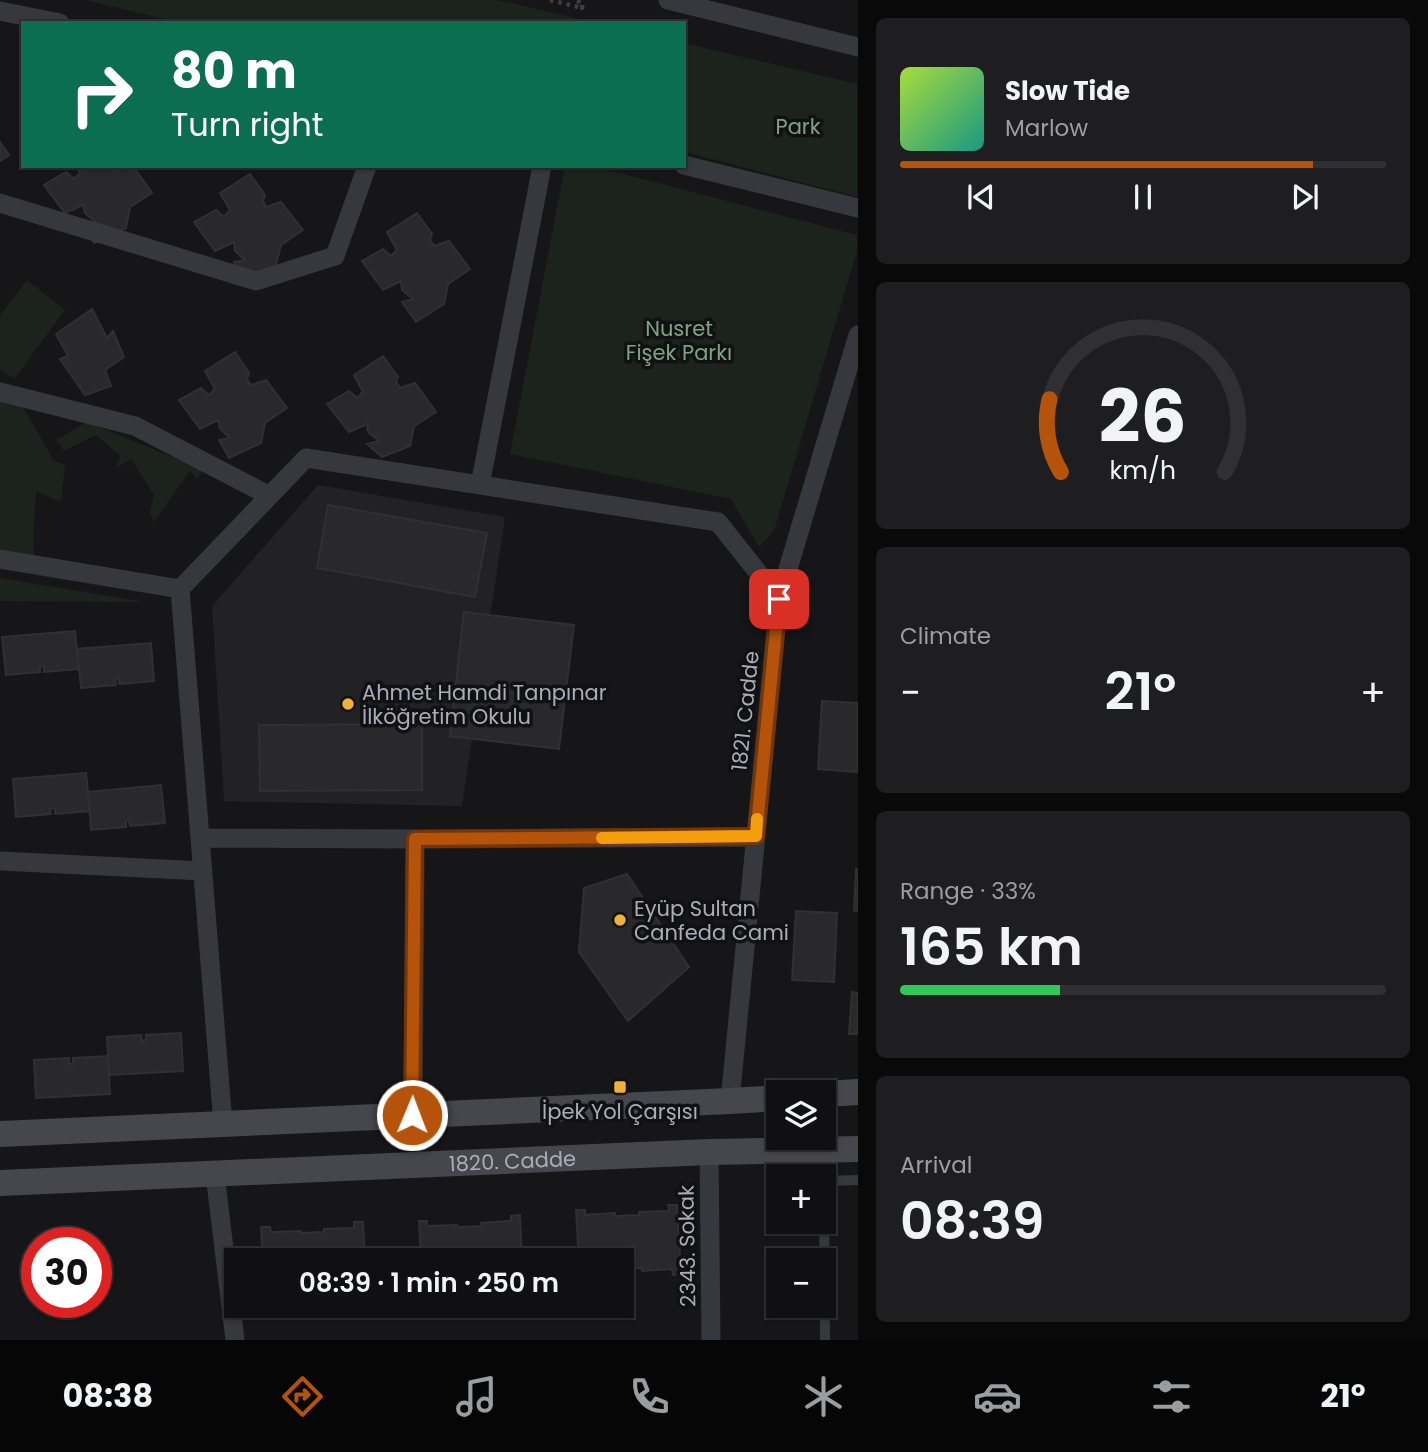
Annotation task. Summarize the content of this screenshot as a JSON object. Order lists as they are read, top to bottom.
{
  "streets": {
    "main road": ["1820. Cadde"],
    "street": ["1821. Cadde", "2343. Sokak"]
  },
  "crossings": [
    ["1820. Cadde", "2343. Sokak"]
  ],
  "parks": ["Park", "Nusret Fişek Parkı"],
  "places": {
    "other": ["Ahmet Hamdi Tanpınar İlköğretim Okulu", "Eyüp Sultan Canfeda Cami"],
    "transit": ["İpek Yol Çarşısı"]
  },
  "page": {
    "turn": ["80 m", "Turn right"],
    "song": ["Slow Tide", "Marlow"],
    "tile": [
      "Climate",
      ["Range · 33%", "165 km"],
      ["Arrival", "08:39"]
    ],
    "heat": ["−", "21°", "+"],
    "map_buttons": ["+", "−"],
    "limit": "30",
    "trip": "08:39 · 1 min · 250 m",
    "tabs": ["08:38", "21°"],
    "gauge": ["26", "km/h"]
  }
}
